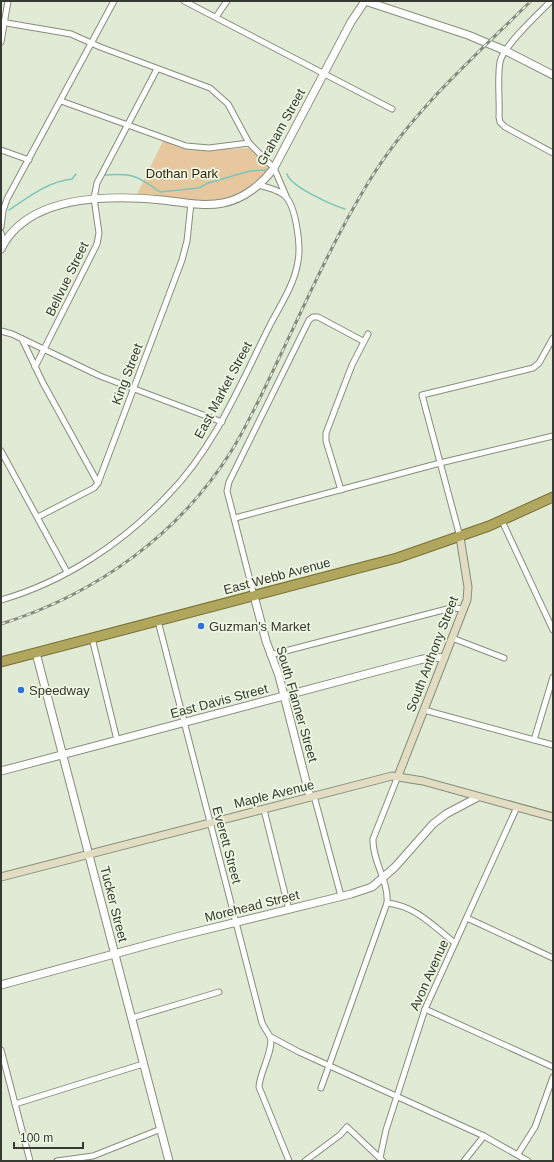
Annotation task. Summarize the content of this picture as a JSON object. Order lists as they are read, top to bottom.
{
  "streets": {
    "highway": ["East Webb Avenue"],
    "main road": ["South Anthony Street", "Maple Avenue"],
    "street": [
      "Graham Street",
      "Bellvue Street",
      "King Street",
      "East Market Street",
      "East Davis Street",
      "South Flanner Street",
      "Everett Street",
      "Tucker Street",
      "Morehead Street",
      "Avon Avenue"
    ]
  },
  "crossings": [
    ["Graham Street", "Bellvue Street"],
    ["Graham Street", "King Street"],
    ["Graham Street", "East Market Street"],
    ["East Webb Avenue", "South Anthony Street"],
    ["East Webb Avenue", "South Flanner Street"],
    ["East Webb Avenue", "Everett Street"],
    ["East Webb Avenue", "Tucker Street"],
    ["South Anthony Street", "East Davis Street"],
    ["South Anthony Street", "Maple Avenue"],
    ["East Davis Street", "South Flanner Street"],
    ["East Davis Street", "Everett Street"],
    ["East Davis Street", "Tucker Street"],
    ["South Flanner Street", "Maple Avenue"],
    ["South Flanner Street", "Morehead Street"],
    ["Maple Avenue", "Everett Street"],
    ["Maple Avenue", "Tucker Street"],
    ["Maple Avenue", "Morehead Street"],
    ["Maple Avenue", "Avon Avenue"],
    ["Everett Street", "Morehead Street"],
    ["Tucker Street", "Morehead Street"]
  ],
  "parks": ["Dothan Park"],
  "places": ["Guzman's Market", "Speedway"],
  "scale_bar": "100 m"
}
